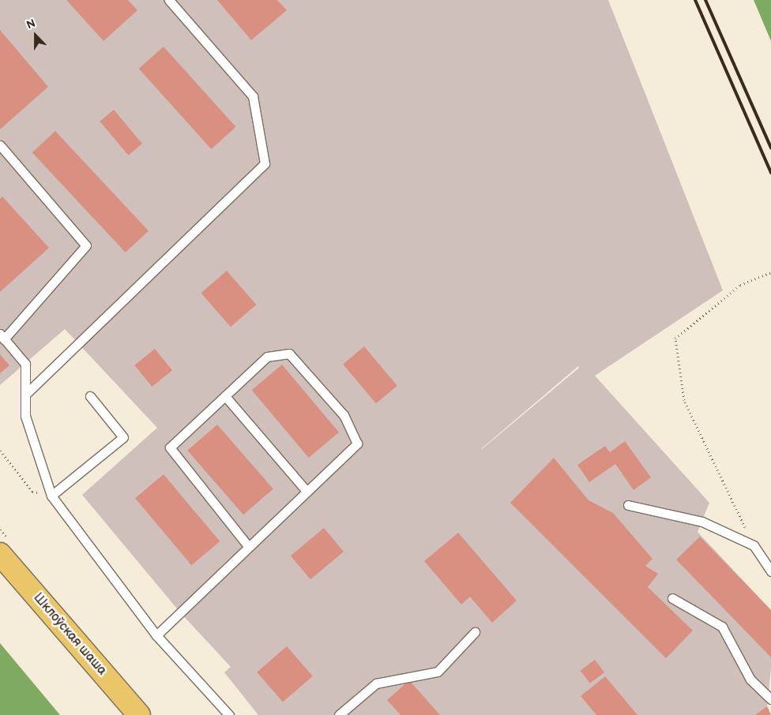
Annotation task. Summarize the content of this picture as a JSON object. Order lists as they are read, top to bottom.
{
  "streets": {
    "main road": ["Шклоўская шаша"]
  },
  "north": "top"
}
